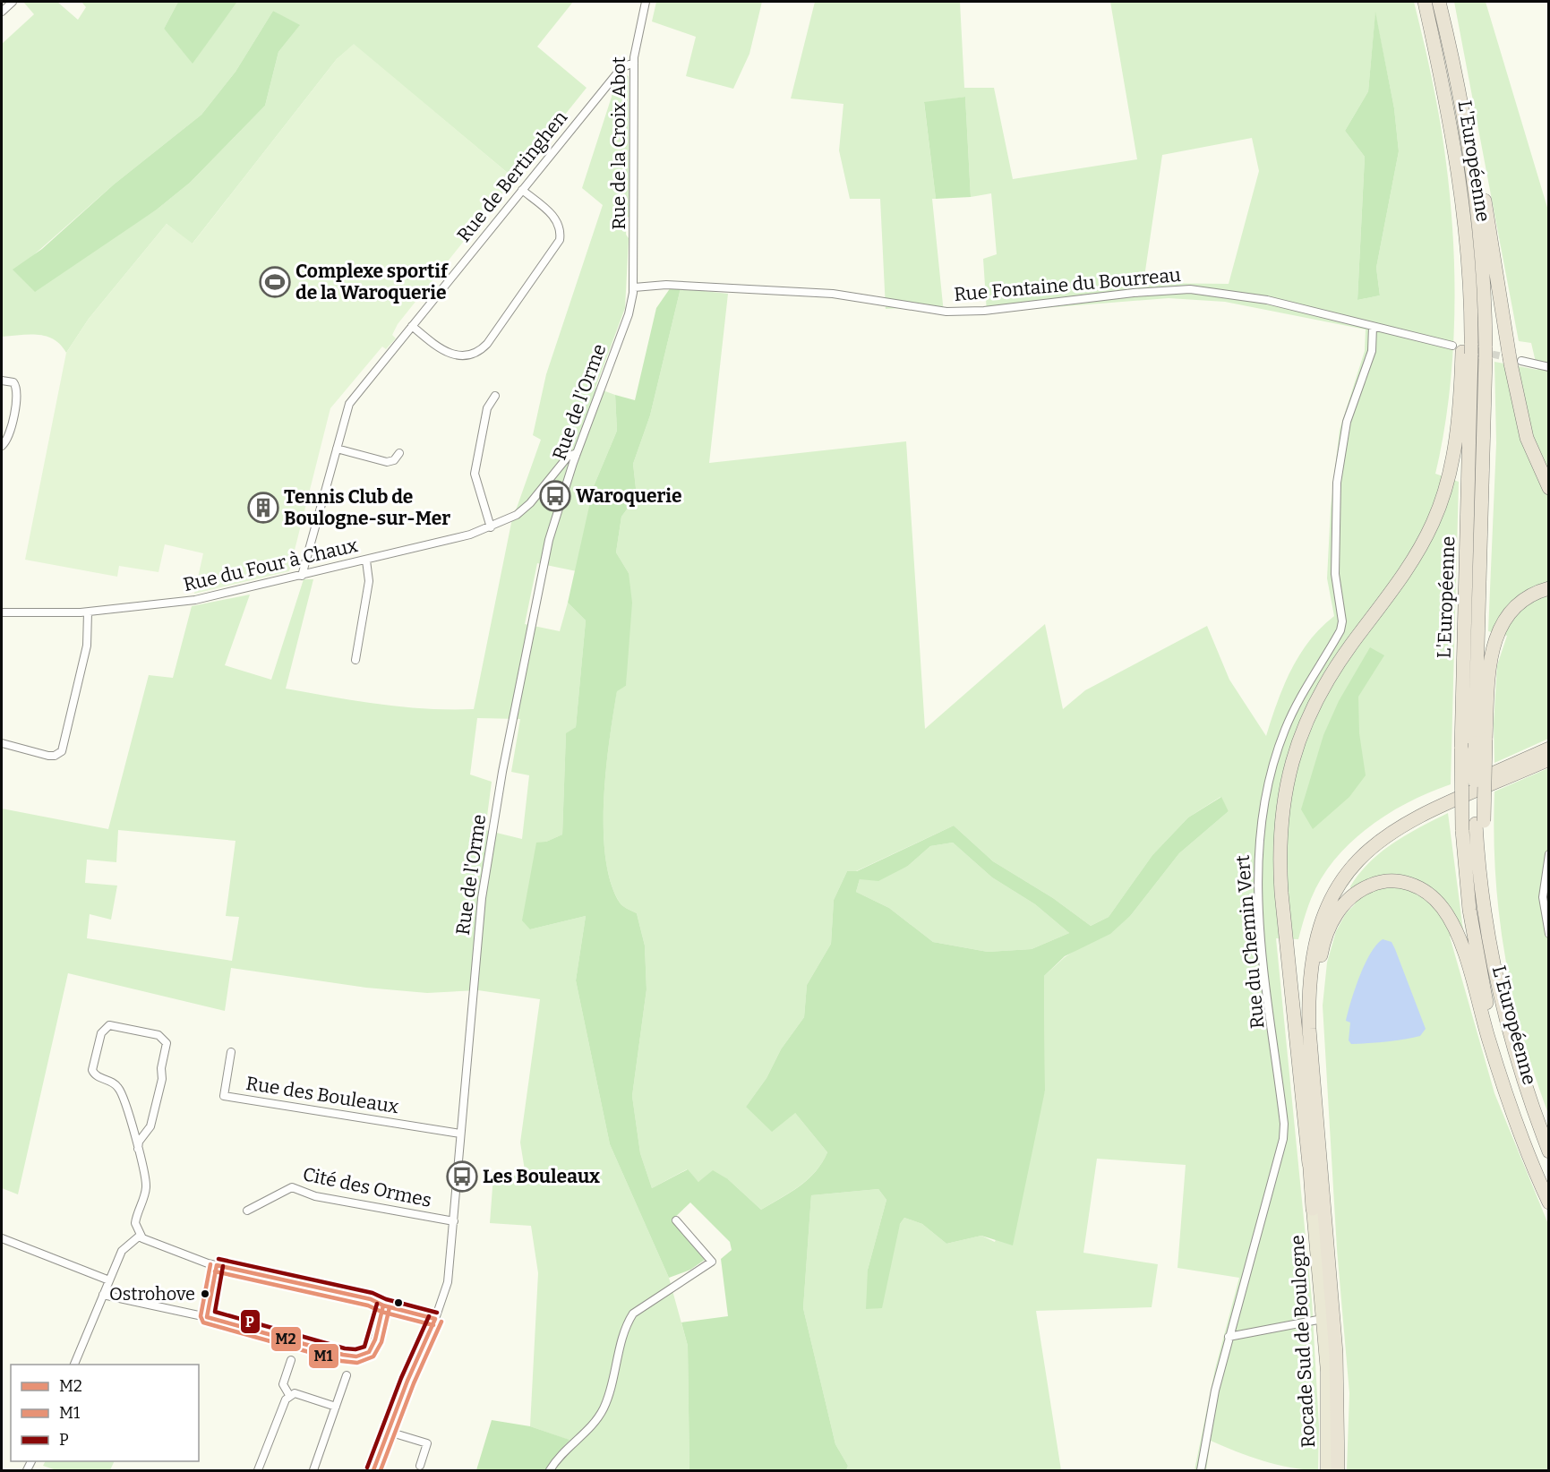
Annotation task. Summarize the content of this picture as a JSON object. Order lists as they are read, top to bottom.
{
  "streets": {
    "highway": ["L'Européenne", "Rocade Sud de Boulogne"],
    "street": [
      "Rue de la Croix Abot",
      "Rue de Bertinghen",
      "Rue Fontaine du Bourreau",
      "Rue de l'Orme",
      "Rue du Four à Chaux",
      "Rue du Chemin Vert",
      "Rue des Bouleaux",
      "Cité des Ormes"
    ]
  },
  "crossings": [
    ["Rue de la Croix Abot", "Rue de Bertinghen"],
    ["Rue de la Croix Abot", "Rue Fontaine du Bourreau"],
    ["Rue de la Croix Abot", "Rue de l'Orme"],
    ["L'Européenne", "Rue Fontaine du Bourreau"],
    ["Rue de Bertinghen", "Rue du Four à Chaux"],
    ["Rue Fontaine du Bourreau", "Rue de l'Orme"],
    ["Rue Fontaine du Bourreau", "Rue du Chemin Vert"],
    ["Rue de l'Orme", "Rue du Four à Chaux"],
    ["Rue de l'Orme", "Rue des Bouleaux"],
    ["Rue de l'Orme", "Cité des Ormes"]
  ],
  "places": {
    "sports": ["Complexe sportif de la Waroquerie"],
    "bus stop": ["Waroquerie", "Les Bouleaux"],
    "building": ["Tennis Club de Boulogne-sur-Mer"],
    "other": ["Ostrohove"]
  },
  "lines": ["transit line P", "transit line M1", "transit line M2"],
  "legend": ["M2", "M1", "P"]
}
